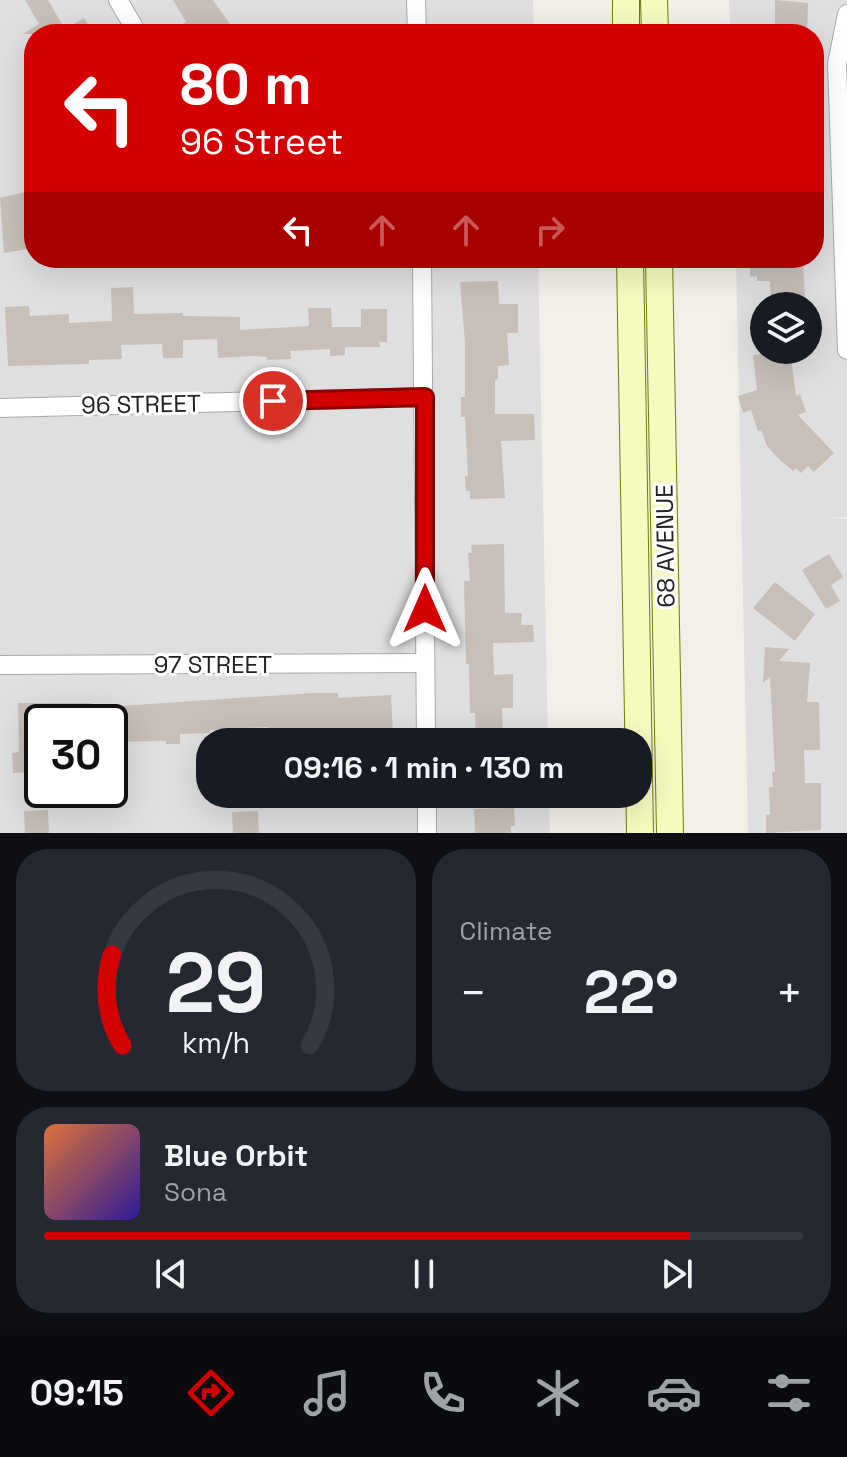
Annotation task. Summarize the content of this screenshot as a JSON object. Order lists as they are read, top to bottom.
{
  "streets": {
    "main road": ["68 AVENUE"],
    "street": ["96 STREET", "97 STREET"]
  },
  "page": {
    "turn": ["80 m", "96 Street"],
    "limit": "30",
    "trip": "09:16 · 1 min · 130 m",
    "tile": "Climate",
    "heat": ["−", "22°", "+"],
    "song": ["Blue Orbit", "Sona"],
    "tabs": "09:15",
    "gauge": ["29", "km/h"]
  }
}
